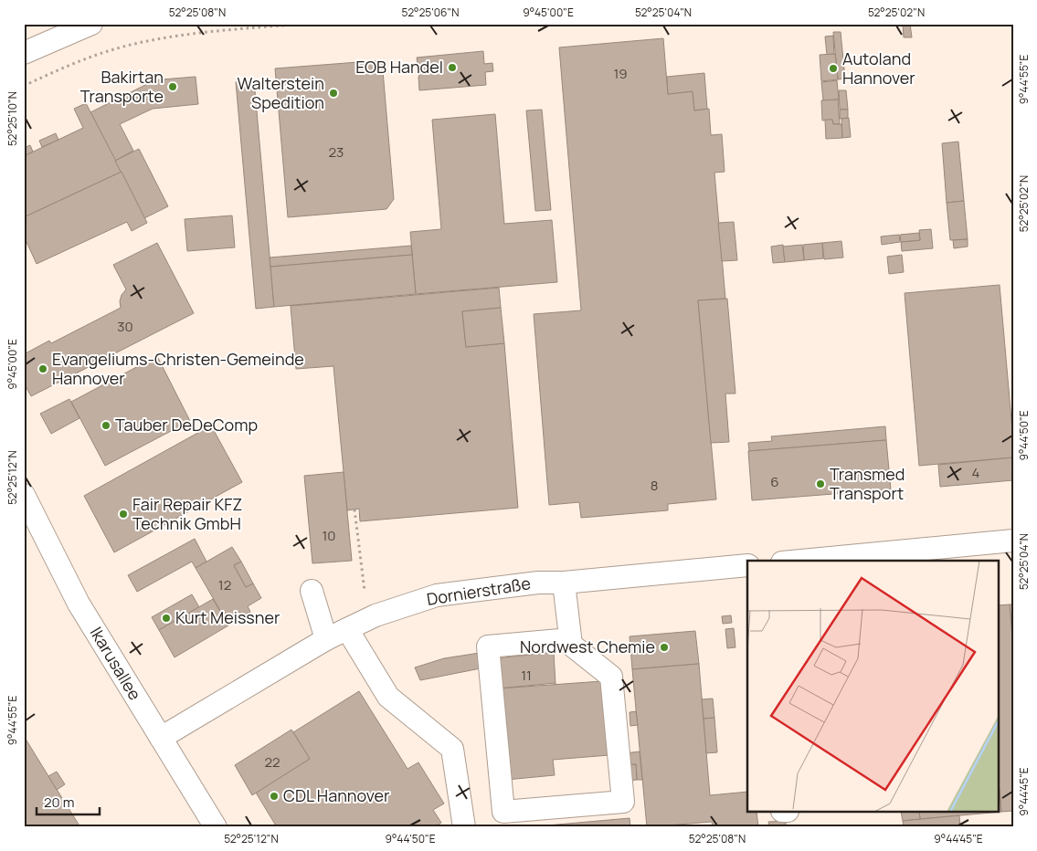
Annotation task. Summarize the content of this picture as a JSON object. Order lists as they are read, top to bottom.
{
  "streets": {
    "street": ["Dornierstraße", "Ikarusallee"]
  },
  "crossings": [
    ["Dornierstraße", "Ikarusallee"]
  ],
  "places": [
    "EOB Handel",
    "Autoland Hannover",
    "Bakirtan Transporte",
    "Walterstein Spedition",
    "Evangeliums-Christen-Gemeinde Hannover",
    "Tauber DeDeComp",
    "Transmed Transport",
    "Fair Repair KFZ Technik GmbH",
    "Kurt Meissner",
    "Nordwest Chemie",
    "CDL Hannover"
  ],
  "house_numbers": [
    "19",
    "23",
    "30",
    "4",
    "6",
    "8",
    "10",
    "12",
    "11",
    "22"
  ],
  "scale_bar": "20 m",
  "coordinates": [
    "52°25'08\"N",
    "52°25'06\"N",
    "9°45'00\"E",
    "52°25'04\"N",
    "52°25'02\"N",
    "9°44'55\"E",
    "52°25'10\"N",
    "9°44'50\"E",
    "52°25'12\"N",
    "9°44'45\"E"
  ]
}
